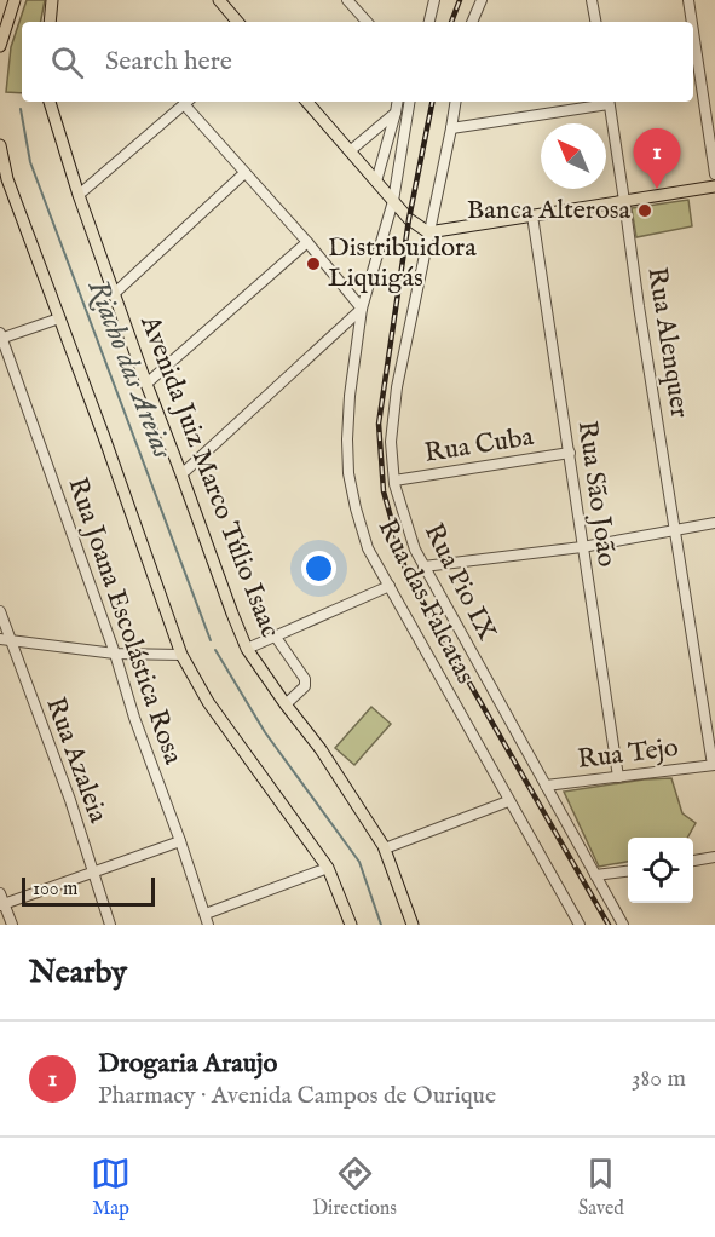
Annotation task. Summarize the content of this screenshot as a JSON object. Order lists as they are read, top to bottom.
{
  "streets": {
    "main road": ["Avenida Juiz Marco Túlio Isaac"],
    "street": [
      "Rua Alenquer",
      "Rua Cuba",
      "Rua São João",
      "Rua Pio IX",
      "Rua das Falcatas",
      "Rua Joana Escolástica Rosa",
      "Rua Tejo",
      "Rua Azaleia"
    ]
  },
  "crossings": [
    ["Rua Alenquer", "Rua Tejo"],
    ["Rua Cuba", "Rua São João"],
    ["Rua Cuba", "Rua Pio IX"],
    ["Rua São João", "Rua Tejo"],
    ["Rua Pio IX", "Rua Tejo"]
  ],
  "water": ["Riacho das Areias"],
  "places": ["Banca Alterosa", "Distribuidora Liquigás"],
  "scale_bar": "100 m",
  "north": "top left",
  "page": {
    "search": "Search here",
    "pins": "1",
    "scale": "100 m",
    "heading": "Nearby",
    "list": [
      {
        "mark": "1",
        "name": "Drogaria Araujo",
        "note": "Pharmacy · Avenida Campos de Ourique",
        "value": "380 m"
      }
    ],
    "nav": ["Map", "Directions", "Saved"]
  }
}
